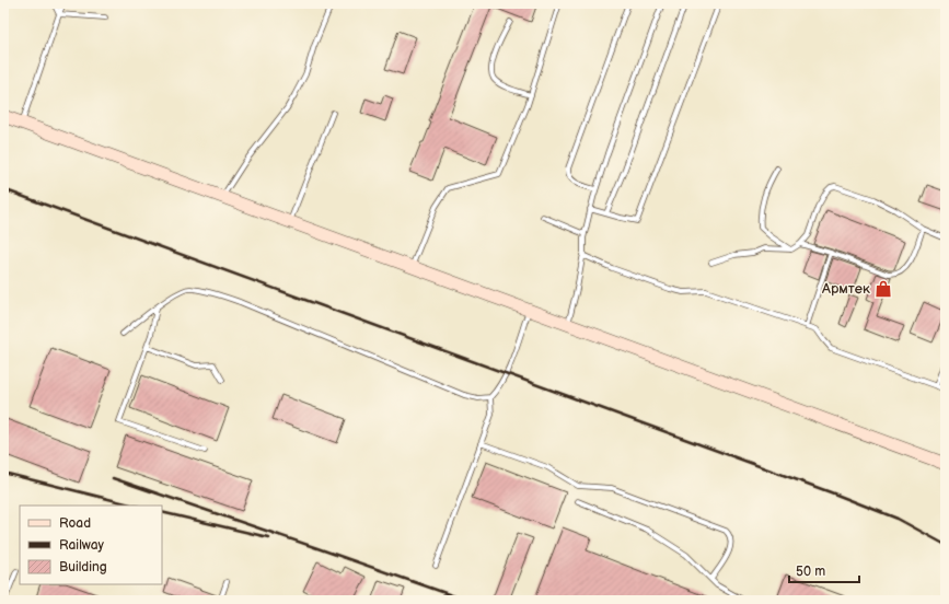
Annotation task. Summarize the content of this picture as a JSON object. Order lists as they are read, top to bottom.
{
  "places": {
    "shop": ["Армтек"]
  },
  "legend": ["Road", "Railway", "Building"],
  "scale_bar": "50 m"
}
